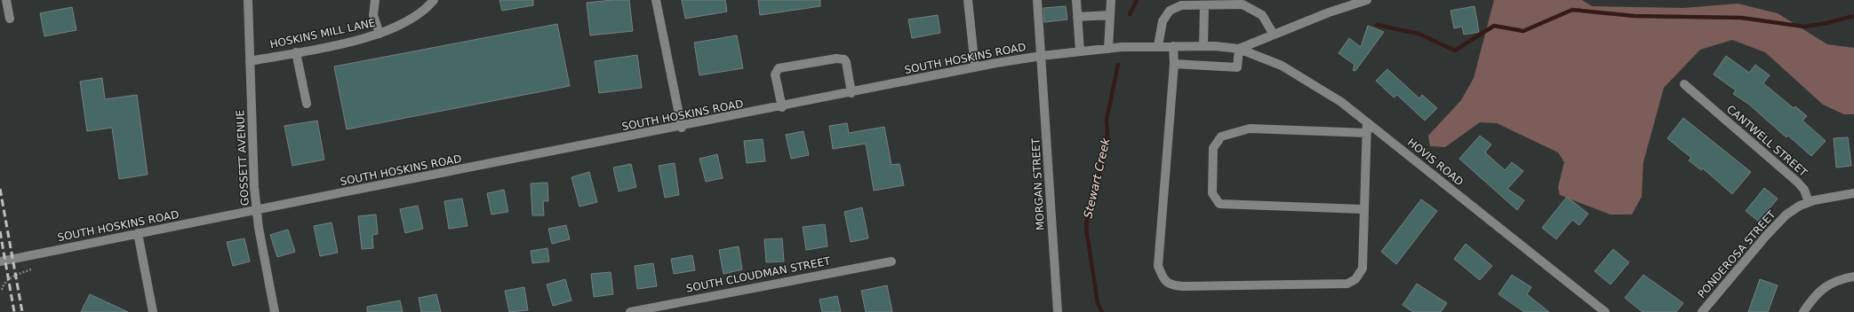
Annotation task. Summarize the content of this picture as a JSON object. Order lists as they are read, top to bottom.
{
  "streets": {
    "street": [
      "HOSKINS MILL LANE",
      "SOUTH HOSKINS ROAD",
      "CANTWELL STREET",
      "GOSSETT AVENUE",
      "HOVIS ROAD",
      "MORGAN STREET",
      "PONDEROSA STREET",
      "SOUTH CLOUDMAN STREET"
    ]
  },
  "crossings": [
    ["HOSKINS MILL LANE", "GOSSETT AVENUE"],
    ["SOUTH HOSKINS ROAD", "GOSSETT AVENUE"],
    ["SOUTH HOSKINS ROAD", "HOVIS ROAD"],
    ["SOUTH HOSKINS ROAD", "MORGAN STREET"],
    ["CANTWELL STREET", "PONDEROSA STREET"]
  ],
  "water": ["Stewart Creek"]
}
